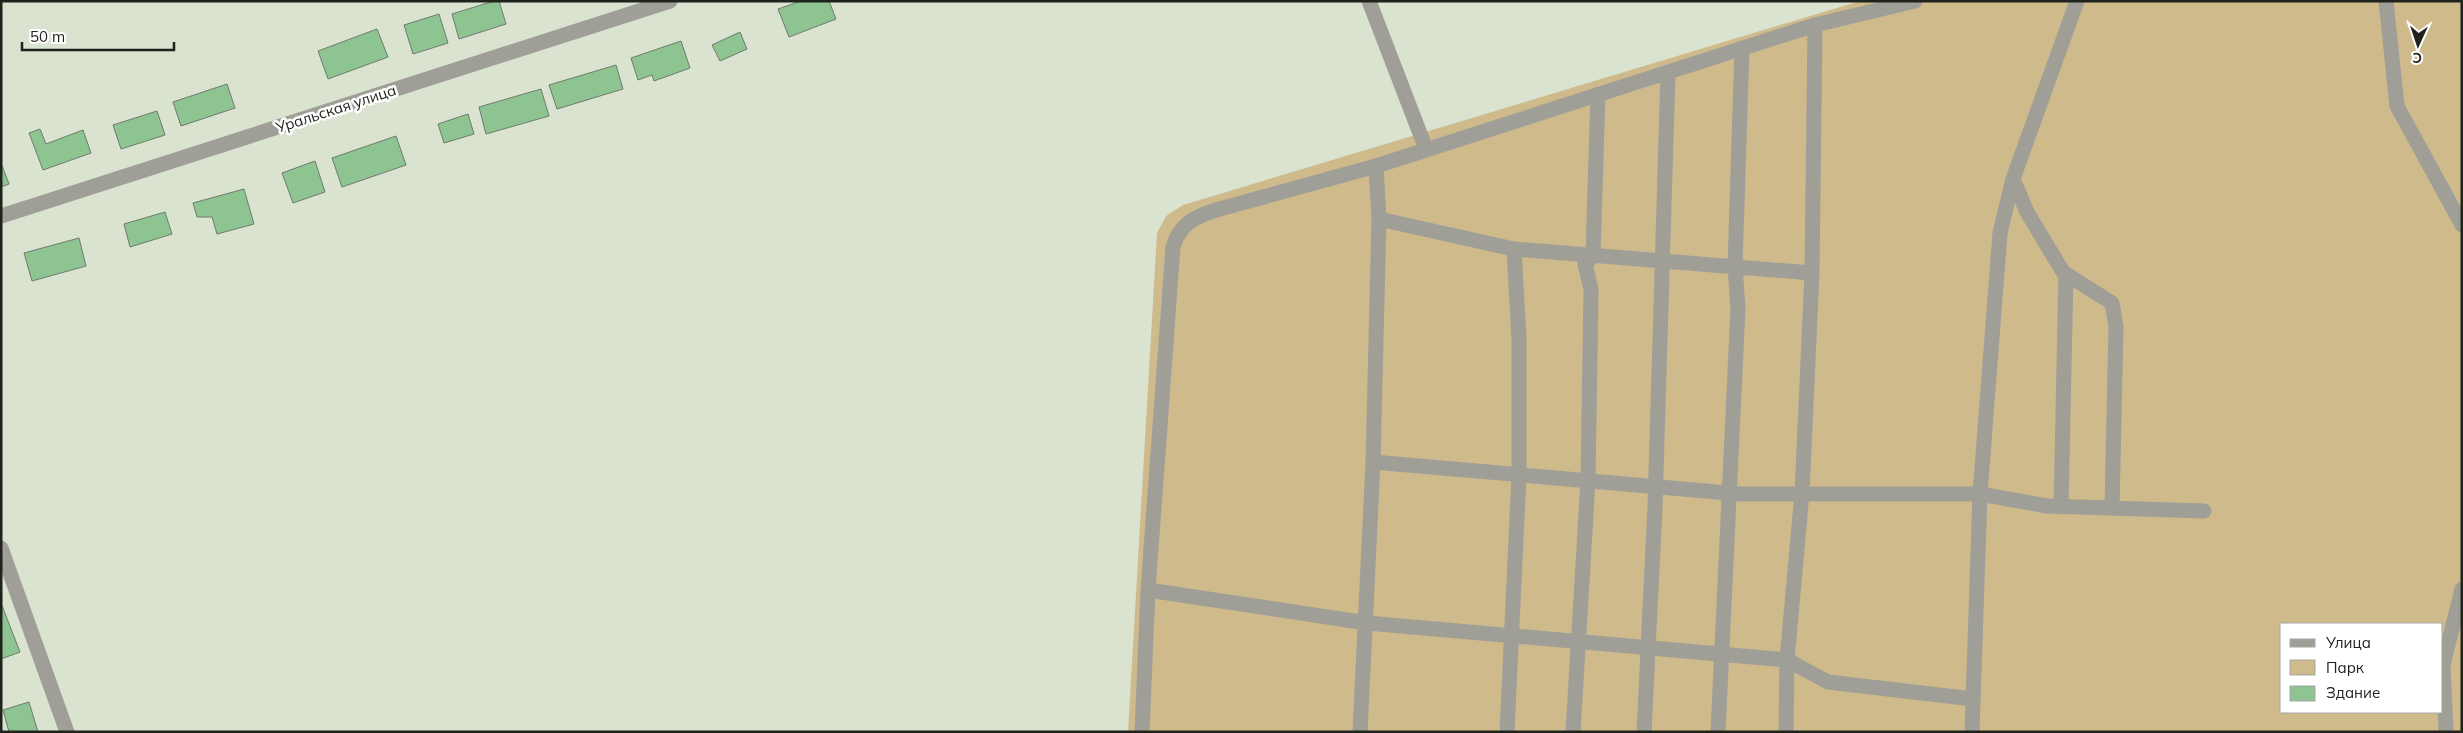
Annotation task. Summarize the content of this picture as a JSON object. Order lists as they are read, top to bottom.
{
  "streets": {
    "street": ["Уральская улица"]
  },
  "legend": ["Улица", "Парк", "Здание"],
  "scale_bar": "50 m",
  "north": "bottom"
}
